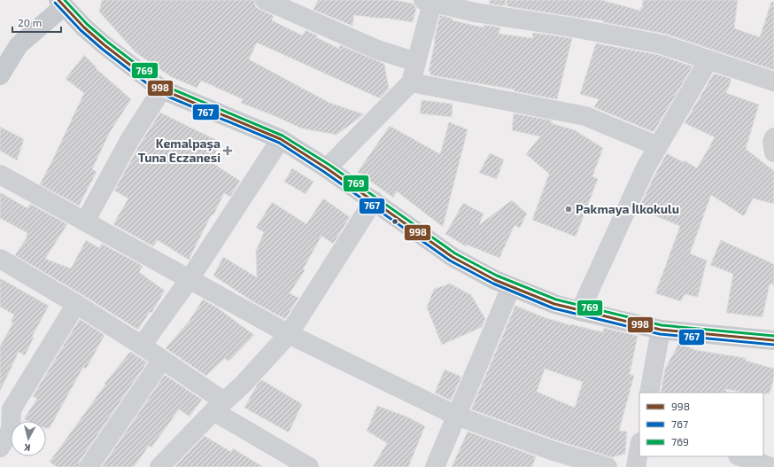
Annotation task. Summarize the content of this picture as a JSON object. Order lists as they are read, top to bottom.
{
  "places": {
    "health": ["Kemalpaşa Tuna Eczanesi"],
    "other": ["Pakmaya İlkokulu"]
  },
  "lines": ["transit line 998", "transit line 769", "transit line 767"],
  "legend": ["998", "767", "769"],
  "scale_bar": "20 m",
  "north": "bottom"
}
